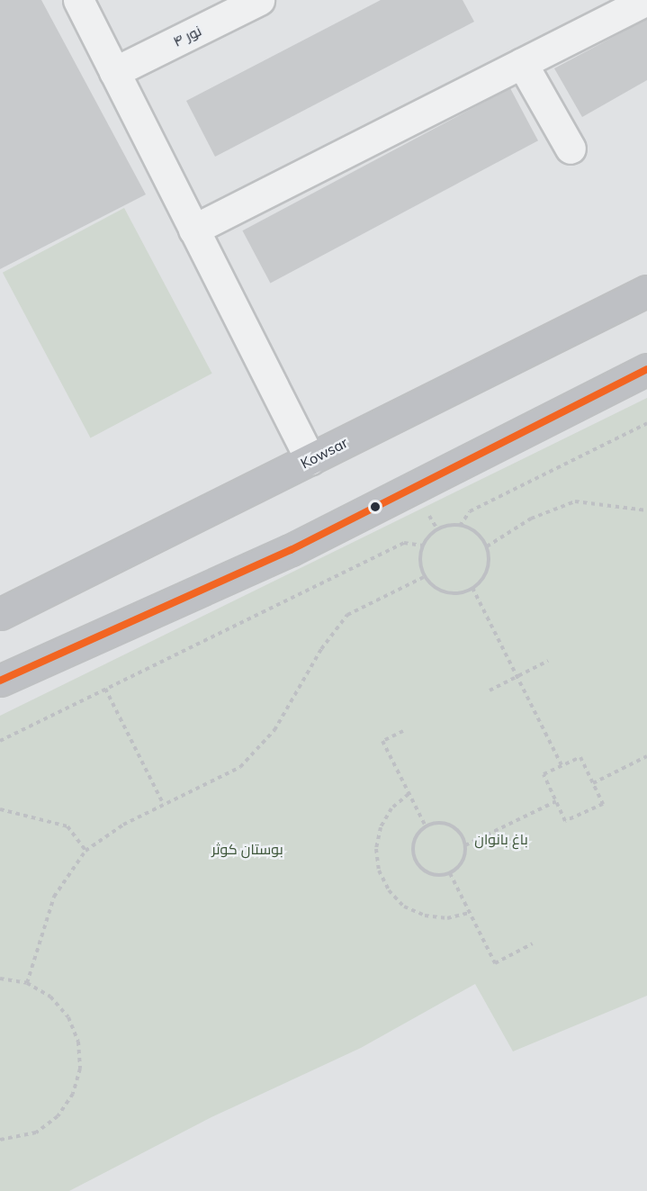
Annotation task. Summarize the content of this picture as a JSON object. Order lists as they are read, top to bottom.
{
  "streets": {
    "street": ["نور ۴", "Kowsar"]
  },
  "parks": ["باغ بانوان", "بوستان کوثر"]
}
